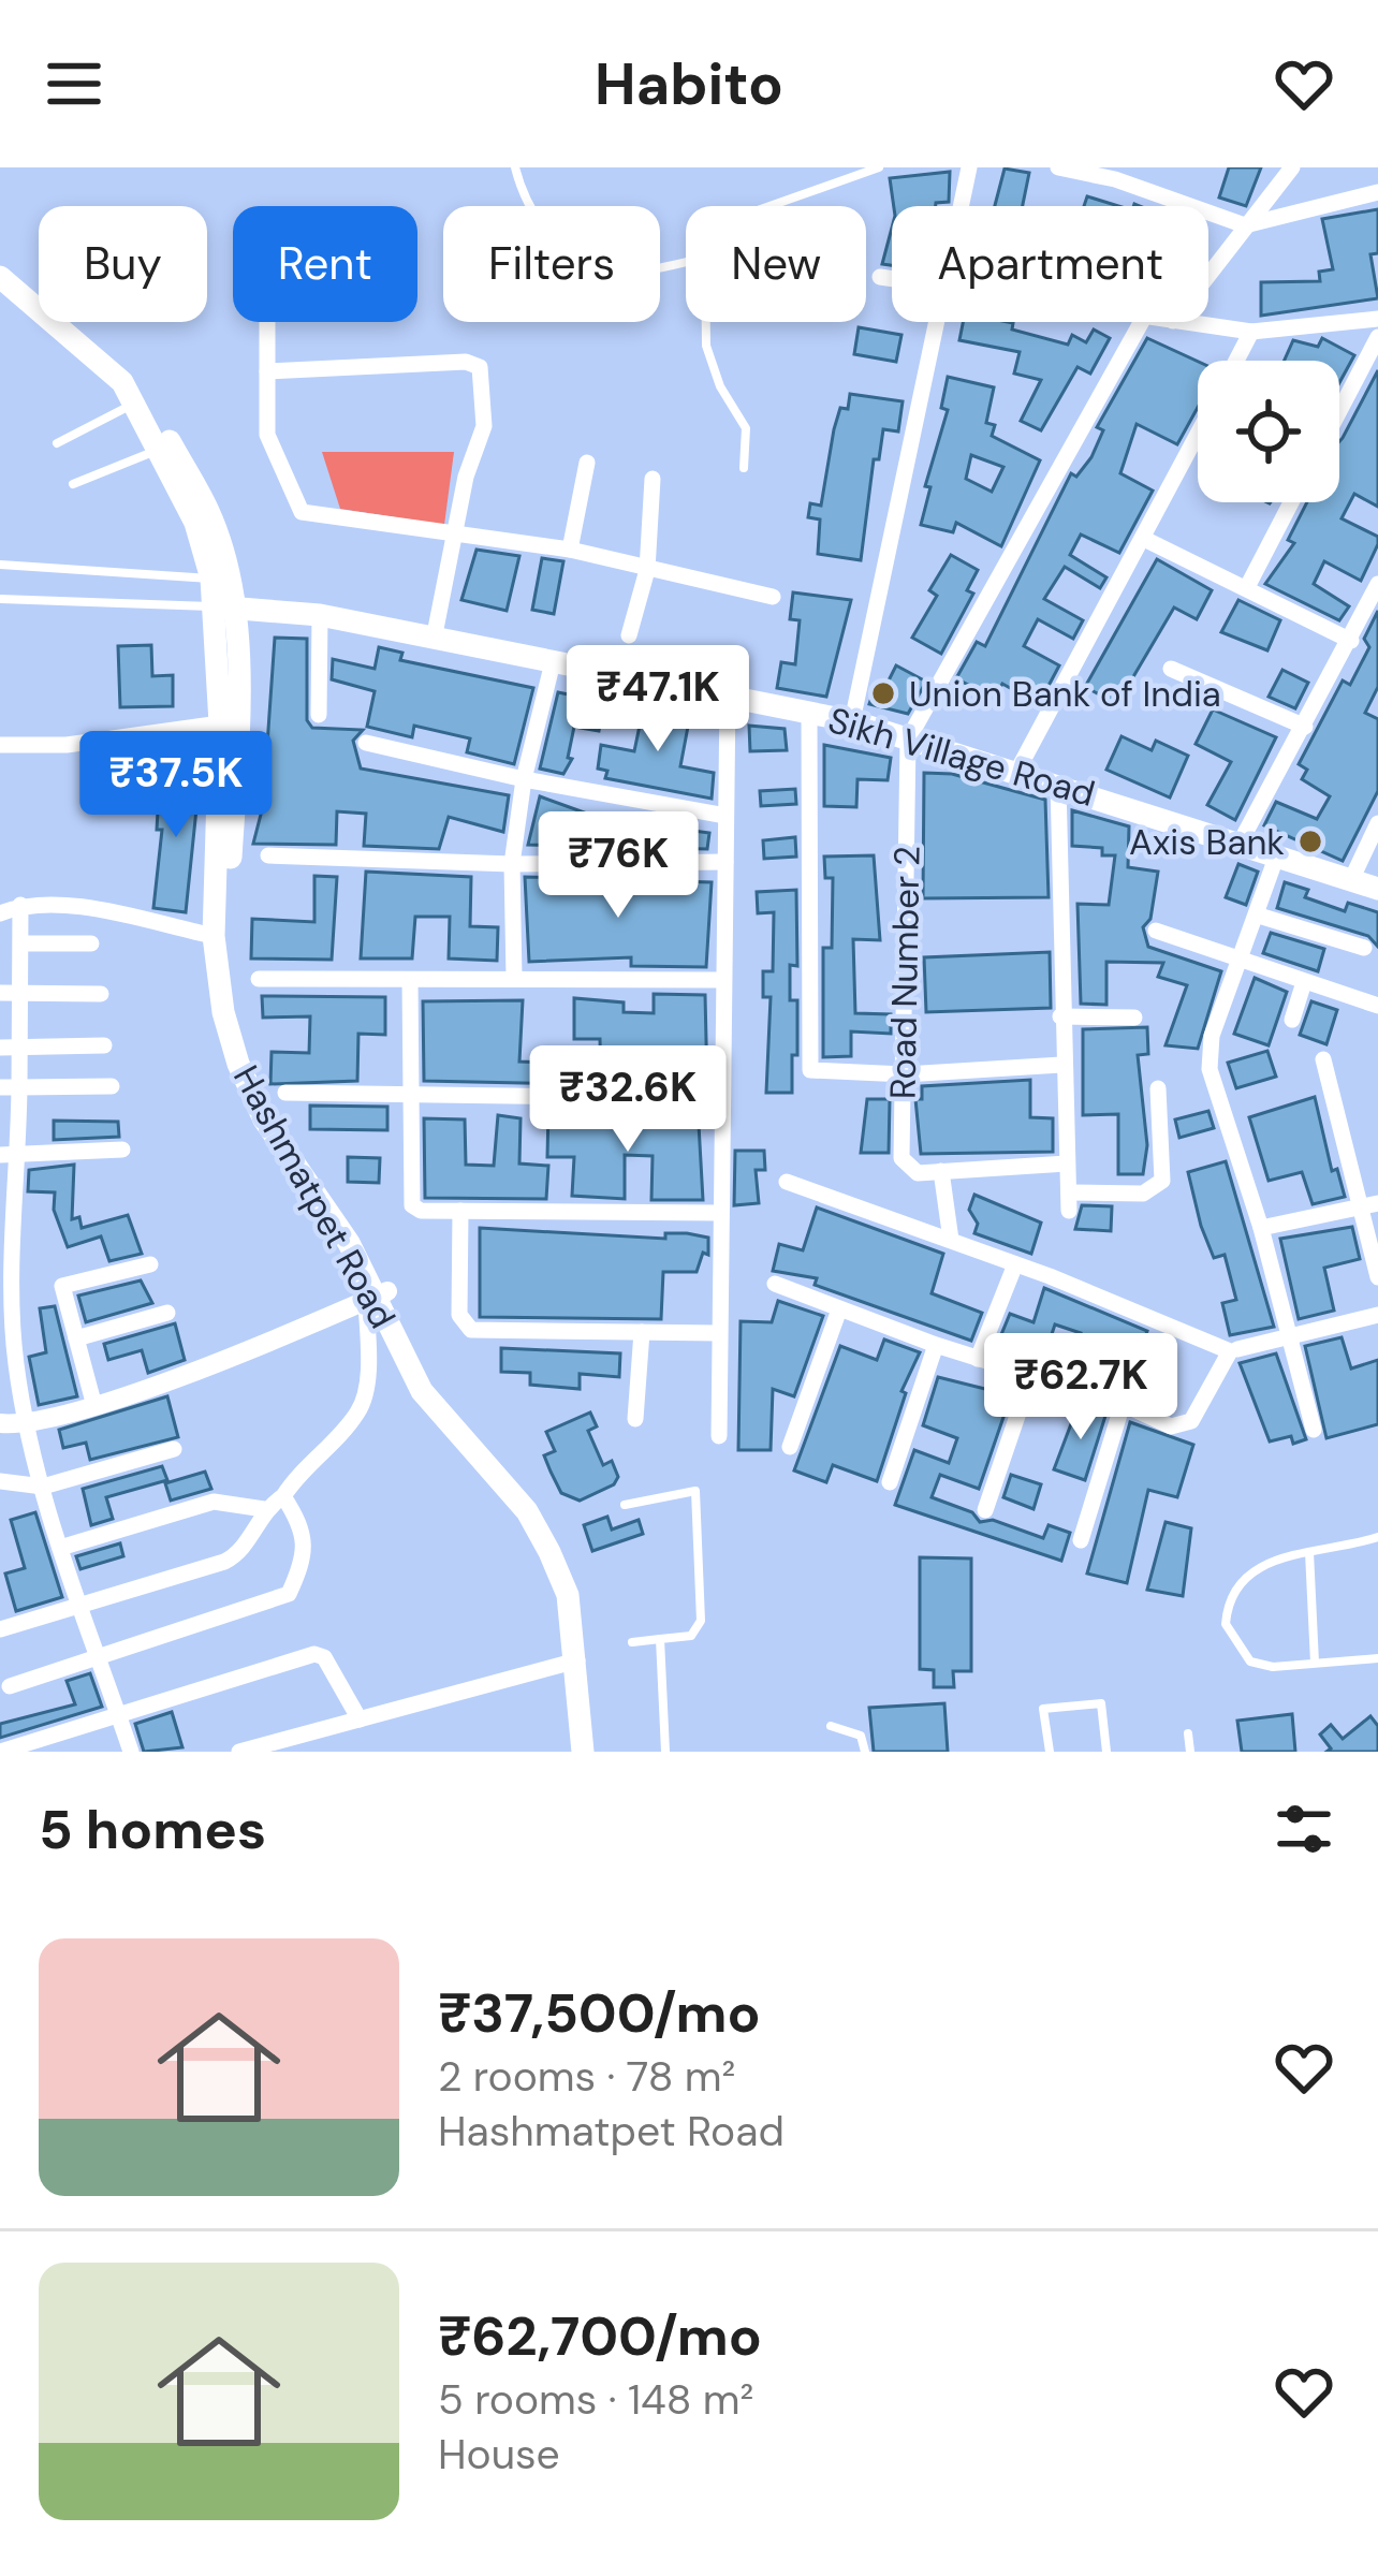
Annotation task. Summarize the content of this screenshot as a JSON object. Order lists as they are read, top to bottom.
{
  "streets": {
    "main road": ["Sikh Village Road"],
    "street": ["Road Number 2"]
  },
  "crossings": [
    ["Sikh Village Road", "Road Number 2"]
  ],
  "places": ["Union Bank of India", "Axis Bank"],
  "page": {
    "header": "Habito",
    "chip": [
      "Buy",
      "Rent",
      "Filters",
      "New",
      "Apartment"
    ],
    "price": [
      "₹47.1K",
      "₹37.5K",
      "₹76K",
      "₹32.6K",
      "₹62.7K"
    ],
    "heading": "5 homes",
    "list": [
      {
        "name": "₹37,500/mo",
        "note": "2 rooms · 78 m² · Hashmatpet Road"
      },
      {
        "name": "₹62,700/mo",
        "note": "5 rooms · 148 m² · House"
      }
    ]
  }
}
